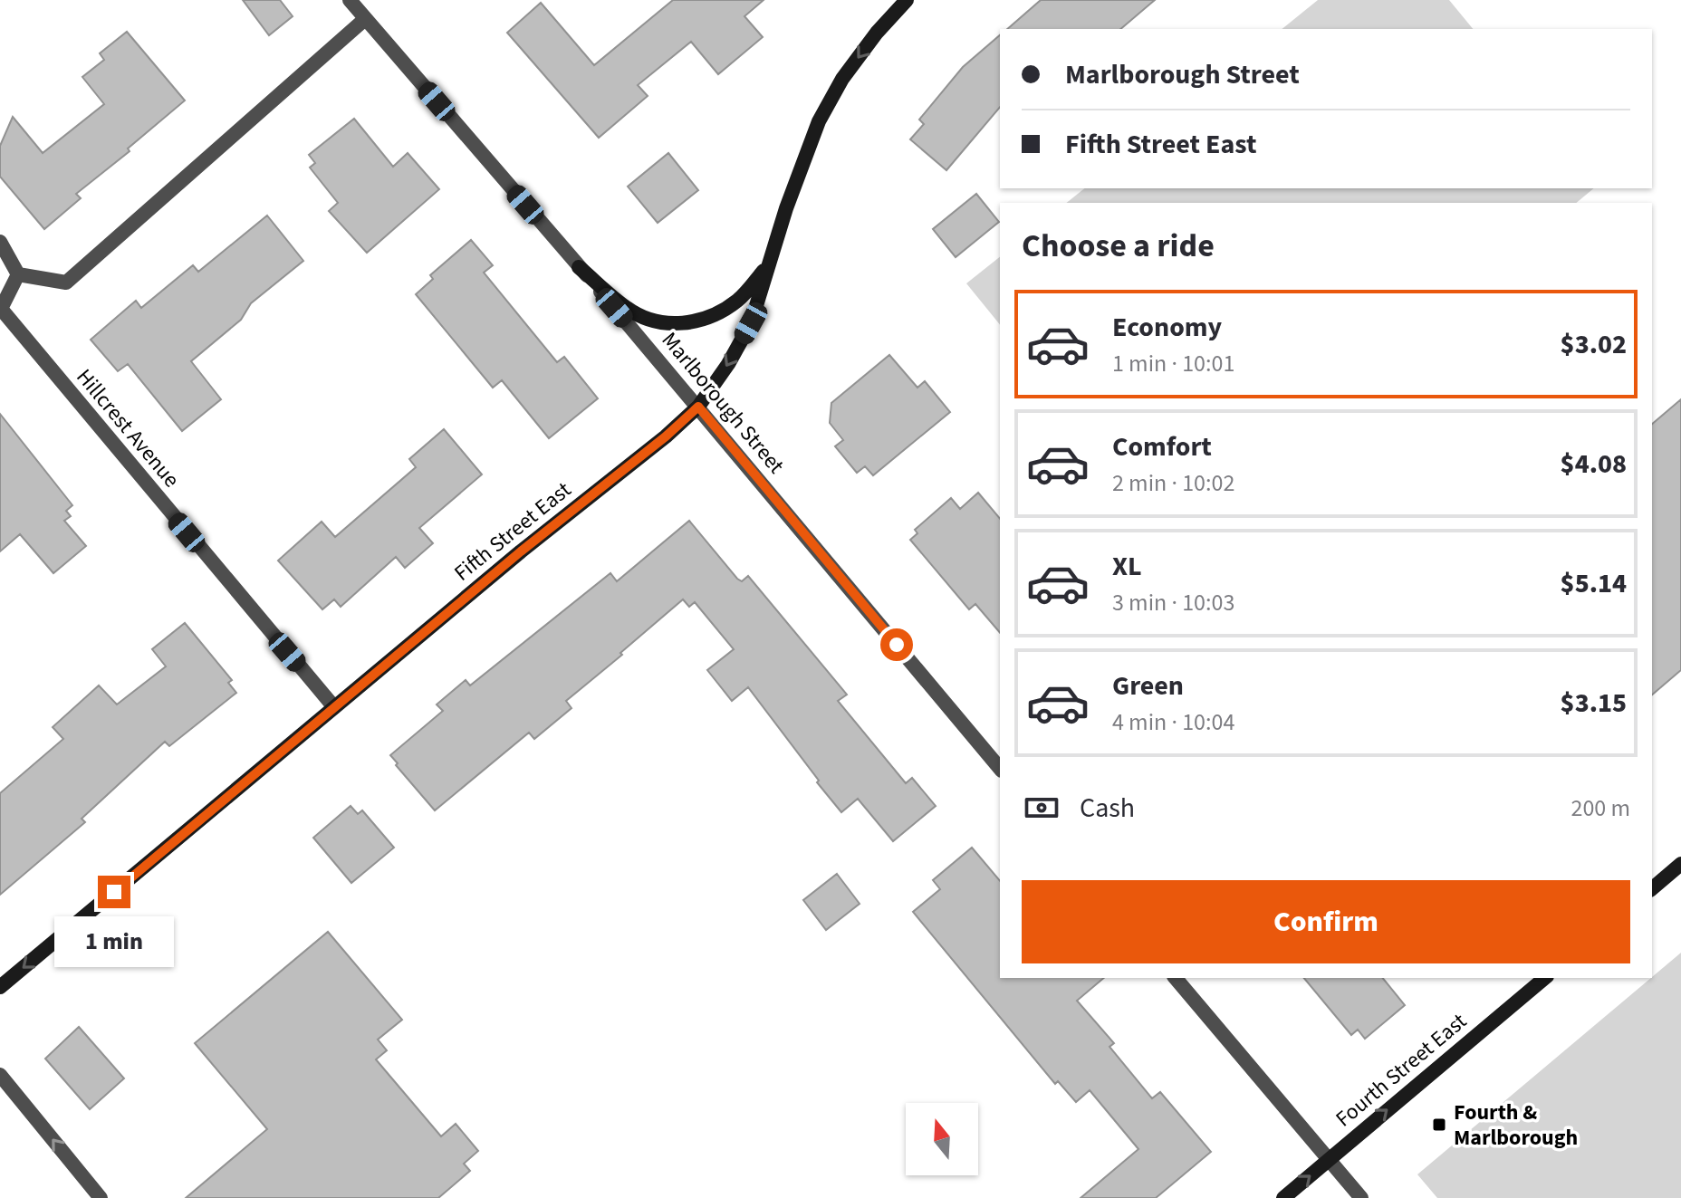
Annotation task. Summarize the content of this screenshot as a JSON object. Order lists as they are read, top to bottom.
{
  "streets": {
    "street": [
      "Marlborough Street",
      "Hillcrest Avenue",
      "Fifth Street East",
      "Fourth Street East"
    ]
  },
  "crossings": [
    ["Marlborough Street", "Fifth Street East"],
    ["Hillcrest Avenue", "Fifth Street East"]
  ],
  "one_way": ["Fifth Street East", "Fourth Street East"],
  "places": {
    "transit": ["Fourth & Marlborough"]
  },
  "north": "top",
  "page": {
    "banner": ["Marlborough Street", "Fifth Street East"],
    "heading": "Choose a ride",
    "list": [
      {
        "name": "Economy",
        "note": "1 min · 10:01",
        "value": "$3.02"
      },
      {
        "name": "Comfort",
        "note": "2 min · 10:02",
        "value": "$4.08"
      },
      {
        "name": "XL",
        "note": "3 min · 10:03",
        "value": "$5.14"
      },
      {
        "name": "Green",
        "note": "4 min · 10:04",
        "value": "$3.15"
      }
    ],
    "pay": ["Cash", "200 m"],
    "buttons": "Confirm",
    "bubble": "1 min"
  }
}
